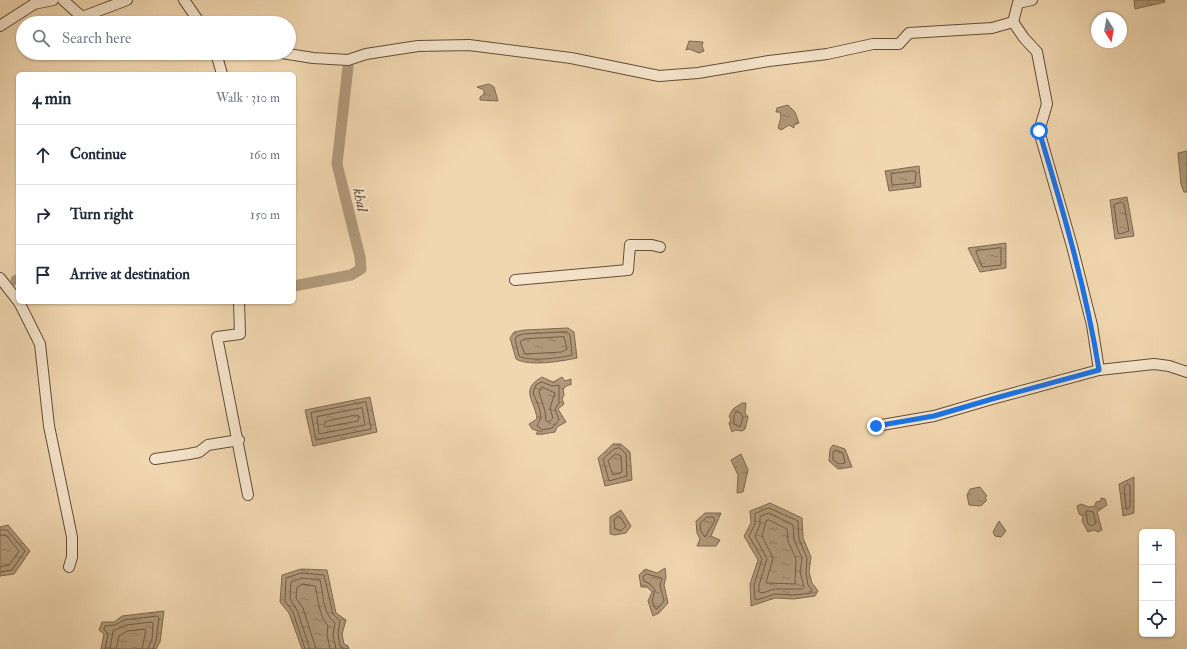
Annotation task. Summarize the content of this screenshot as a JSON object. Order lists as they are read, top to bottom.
{
  "water": ["khal"],
  "north": "bottom",
  "page": {
    "search": "Search here",
    "heading": ["4 min", "Walk · 310 m"],
    "list": [
      ["Continue", "160 m"],
      ["Turn right", "150 m"],
      "Arrive at destination"
    ],
    "map_buttons": ["+", "−"]
  }
}
